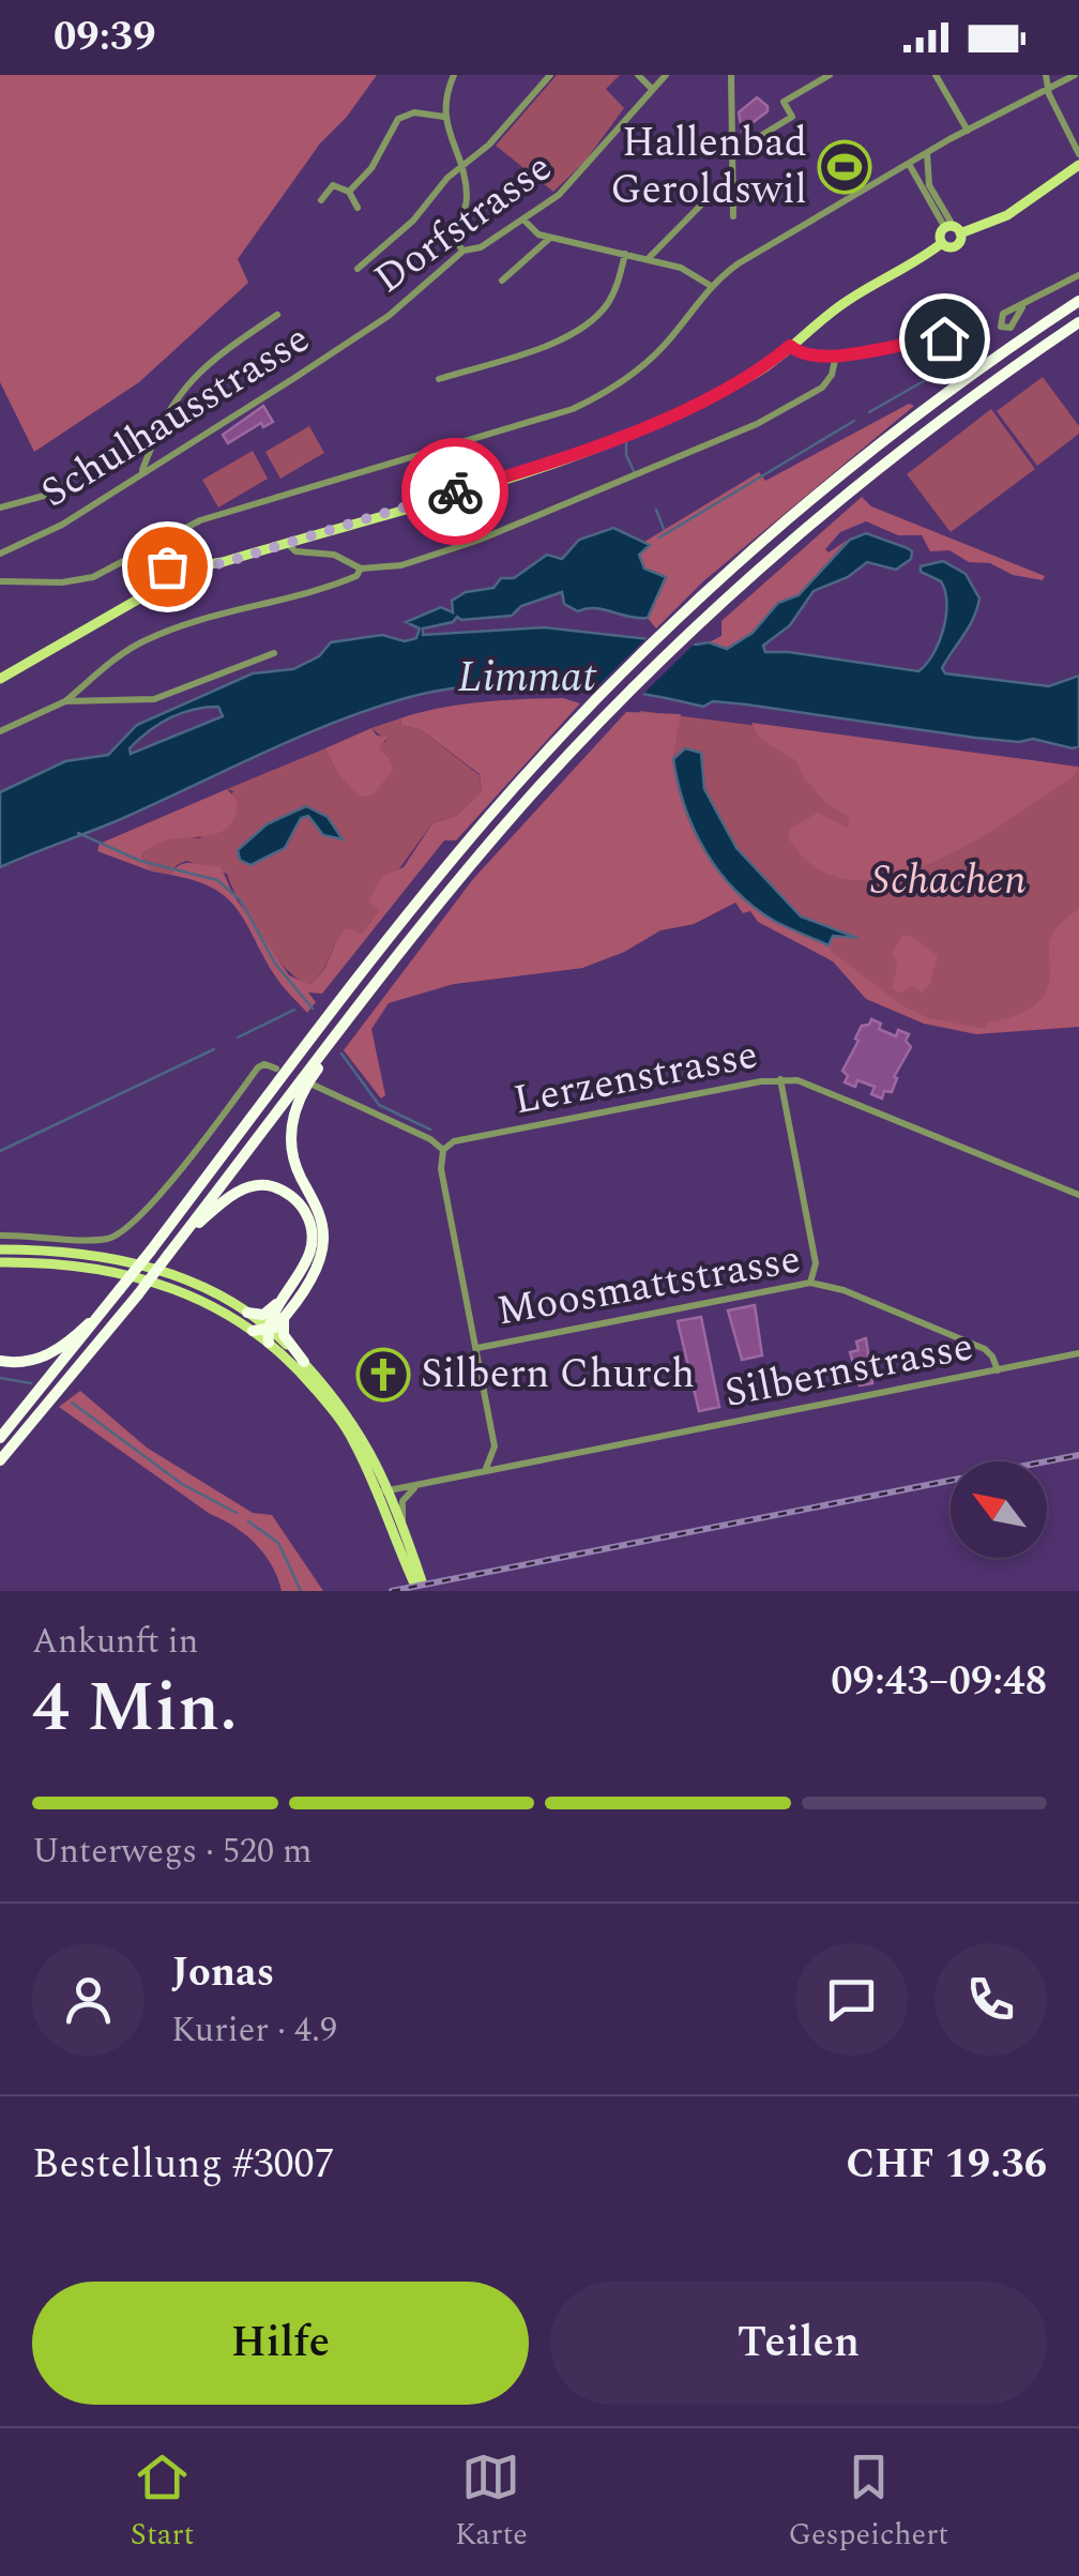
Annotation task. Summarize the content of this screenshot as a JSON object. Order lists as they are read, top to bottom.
{
  "streets": {
    "street": [
      "Dorfstrasse",
      "Schulhausstrasse",
      "Lerzenstrasse",
      "Moosmattstrasse",
      "Silbernstrasse"
    ]
  },
  "crossings": [
    ["Dorfstrasse", "Schulhausstrasse"],
    ["Moosmattstrasse", "Silbernstrasse"]
  ],
  "water": ["Limmat"],
  "parks": ["Schachen"],
  "places": {
    "sports": ["Hallenbad Geroldswil"],
    "church": ["Silbern Church"]
  },
  "north": "top left",
  "page": {
    "status": "09:39",
    "heading": ["4 Min.", "Ankunft in", "09:43–09:48"],
    "panel": [
      "Jonas",
      "Kurier · 4.9",
      "Bestellung #3007",
      "CHF 19.36"
    ],
    "bar": "Unterwegs · 520 m",
    "buttons": ["Hilfe", "Teilen"],
    "tabs": ["Start", "Karte", "Gespeichert"]
  }
}
